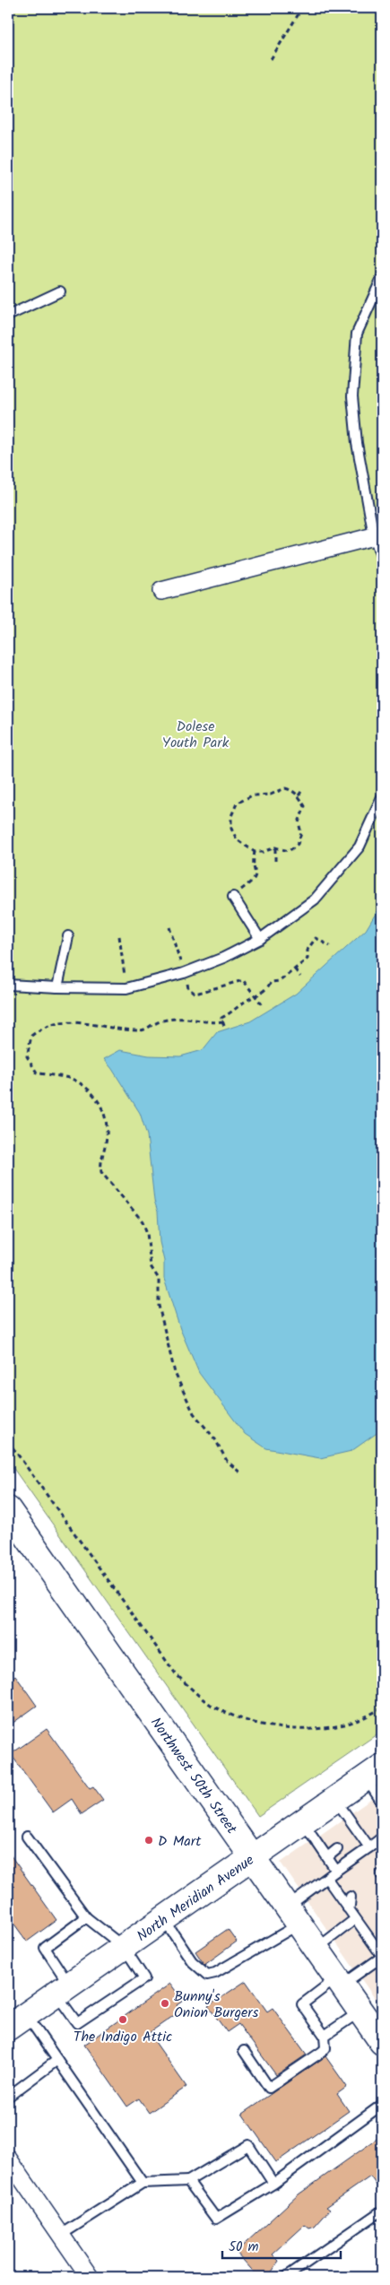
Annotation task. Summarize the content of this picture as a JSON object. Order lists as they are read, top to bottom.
{
  "streets": {
    "main road": ["Northwest 50th Street", "North Meridian Avenue"]
  },
  "crossings": [
    ["Northwest 50th Street", "North Meridian Avenue"]
  ],
  "parks": ["Dolese Youth Park"],
  "places": ["D Mart", "Bunny's Onion Burgers", "The Indigo Attic"],
  "scale_bar": "50 m"
}
